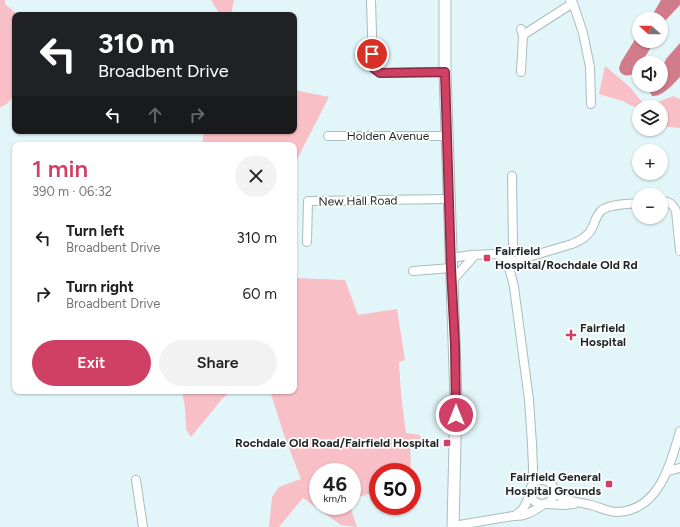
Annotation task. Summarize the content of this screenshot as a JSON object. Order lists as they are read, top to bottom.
{
  "streets": {
    "street": ["Holden Avenue", "New Hall Road"]
  },
  "places": {
    "transit": ["Fairfield Hospital/Rochdale Old Rd", "Rochdale Old Road/Fairfield Hospital", "Fairfield General Hospital Grounds"],
    "health": ["Fairfield Hospital"]
  },
  "north": "left",
  "page": {
    "map_buttons": ["+", "−"],
    "turn": ["310 m", "Broadbent Drive"],
    "heading": ["1 min", "390 m · 06:32"],
    "list": [
      {
        "name": "Turn left",
        "note": "Broadbent Drive",
        "value": "310 m"
      },
      {
        "name": "Turn right",
        "note": "Broadbent Drive",
        "value": "60 m"
      }
    ],
    "buttons": ["Exit", "Share"],
    "speed": "46 km/h",
    "limit": "50"
  }
}
